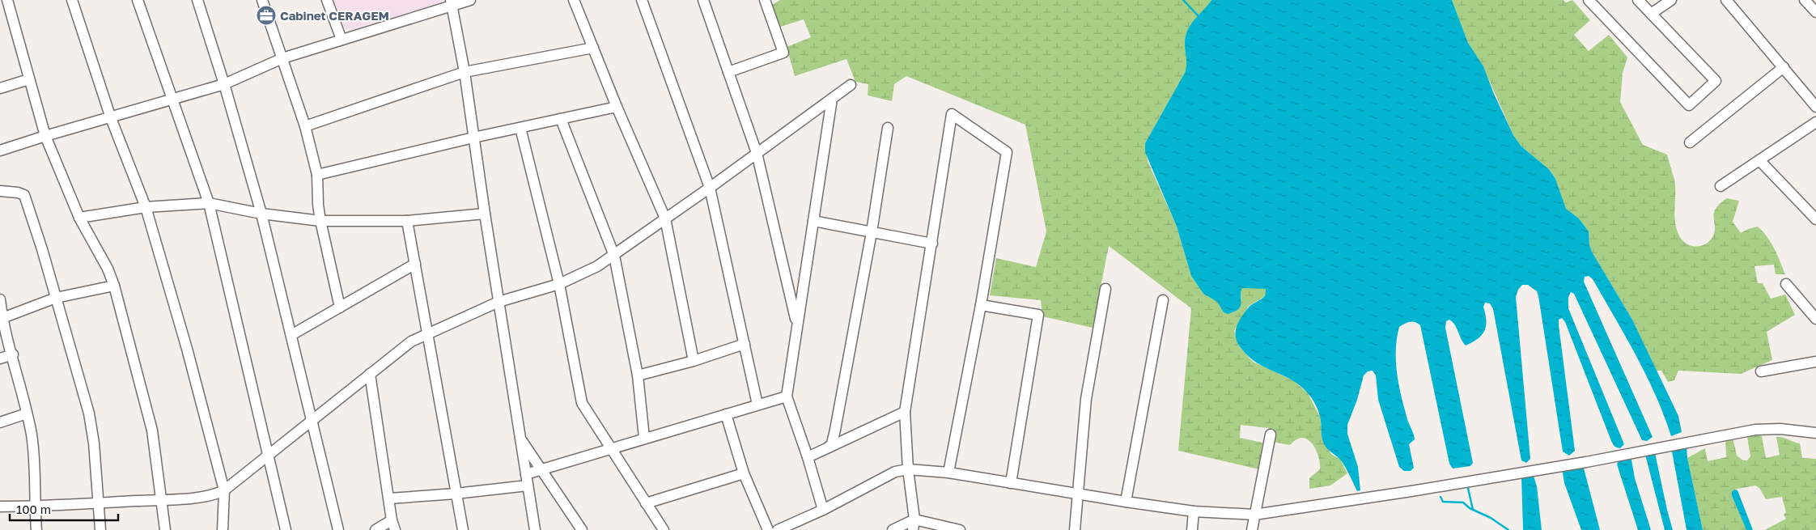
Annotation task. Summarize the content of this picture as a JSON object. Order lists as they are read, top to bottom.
{
  "places": {
    "office": ["Cabinet CERAGEM"]
  },
  "scale_bar": "100 m"
}
